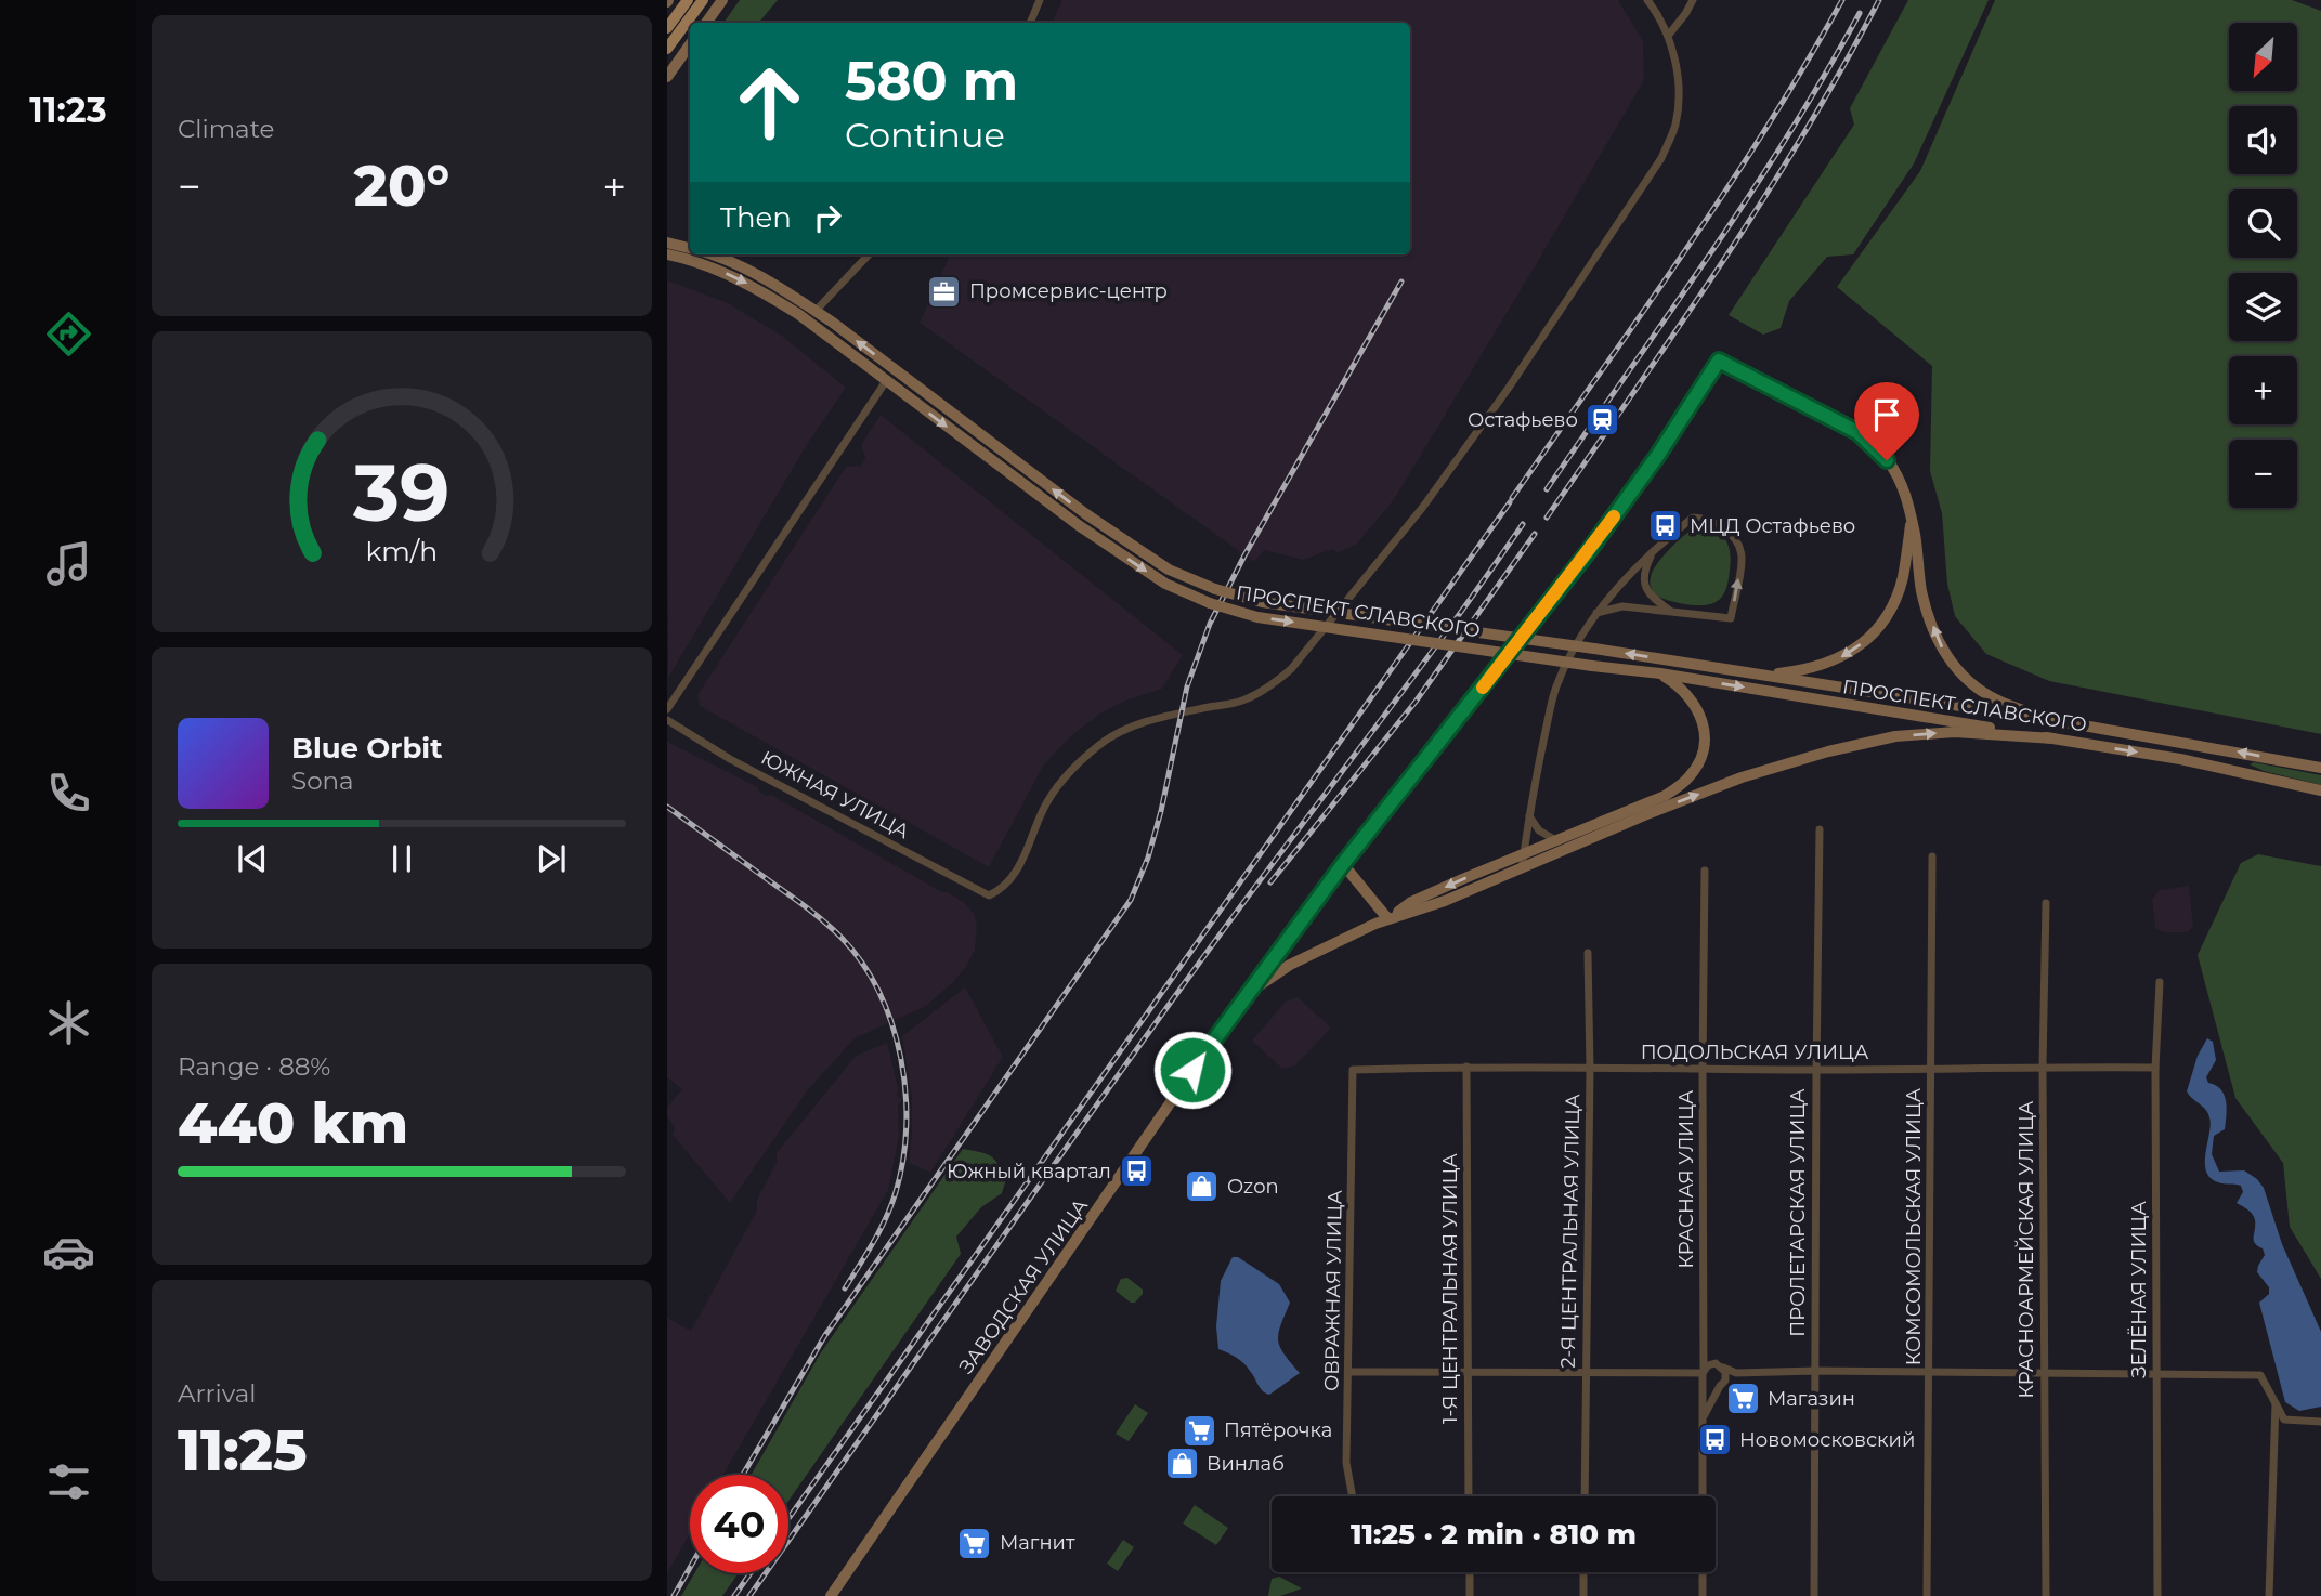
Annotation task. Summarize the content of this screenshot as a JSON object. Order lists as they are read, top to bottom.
{
  "streets": {
    "street": [
      "ПРОСПЕКТ СЛАВСКОГО",
      "ЮЖНАЯ УЛИЦА",
      "ПОДОЛЬСКАЯ УЛИЦА",
      "КРАСНАЯ УЛИЦА",
      "ПРОЛЕТАРСКАЯ УЛИЦА",
      "КОМСОМОЛЬСКАЯ УЛИЦА",
      "2-Я ЦЕНТРАЛЬНАЯ УЛИЦА",
      "КРАСНОАРМЕЙСКАЯ УЛИЦА",
      "ЗАВОДСКАЯ УЛИЦА",
      "1-Я ЦЕНТРАЛЬНАЯ УЛИЦА",
      "ЗЕЛЁНАЯ УЛИЦА",
      "ОВРАЖНАЯ УЛИЦА"
    ]
  },
  "crossings": [
    ["ПОДОЛЬСКАЯ УЛИЦА", "КРАСНАЯ УЛИЦА"],
    ["ПОДОЛЬСКАЯ УЛИЦА", "ПРОЛЕТАРСКАЯ УЛИЦА"],
    ["ПОДОЛЬСКАЯ УЛИЦА", "КОМСОМОЛЬСКАЯ УЛИЦА"],
    ["ПОДОЛЬСКАЯ УЛИЦА", "2-Я ЦЕНТРАЛЬНАЯ УЛИЦА"],
    ["ПОДОЛЬСКАЯ УЛИЦА", "КРАСНОАРМЕЙСКАЯ УЛИЦА"],
    ["ПОДОЛЬСКАЯ УЛИЦА", "1-Я ЦЕНТРАЛЬНАЯ УЛИЦА"],
    ["ПОДОЛЬСКАЯ УЛИЦА", "ЗЕЛЁНАЯ УЛИЦА"],
    ["ПОДОЛЬСКАЯ УЛИЦА", "ОВРАЖНАЯ УЛИЦА"]
  ],
  "places": {
    "office": ["Промсервис-центр"],
    "station": ["Остафьево"],
    "bus stop": ["МЦД Остафьево", "Южный квартал", "Новомосковский"],
    "shop": ["Ozon", "Винлаб"],
    "supermarket": ["Магазин", "Пятёрочка", "Магнит"]
  },
  "north": "bottom left",
  "page": {
    "tabs": "11:23",
    "tile": [
      "Climate",
      ["Range · 88%", "440 km"],
      ["Arrival", "11:25"]
    ],
    "map_buttons": ["+", "−"],
    "turn": ["580 m", "Continue"],
    "heat": ["−", "20°", "+"],
    "then": "Then",
    "song": ["Blue Orbit", "Sona"],
    "limit": "40",
    "trip": "11:25 · 2 min · 810 m",
    "gauge": ["39", "km/h"]
  }
}
